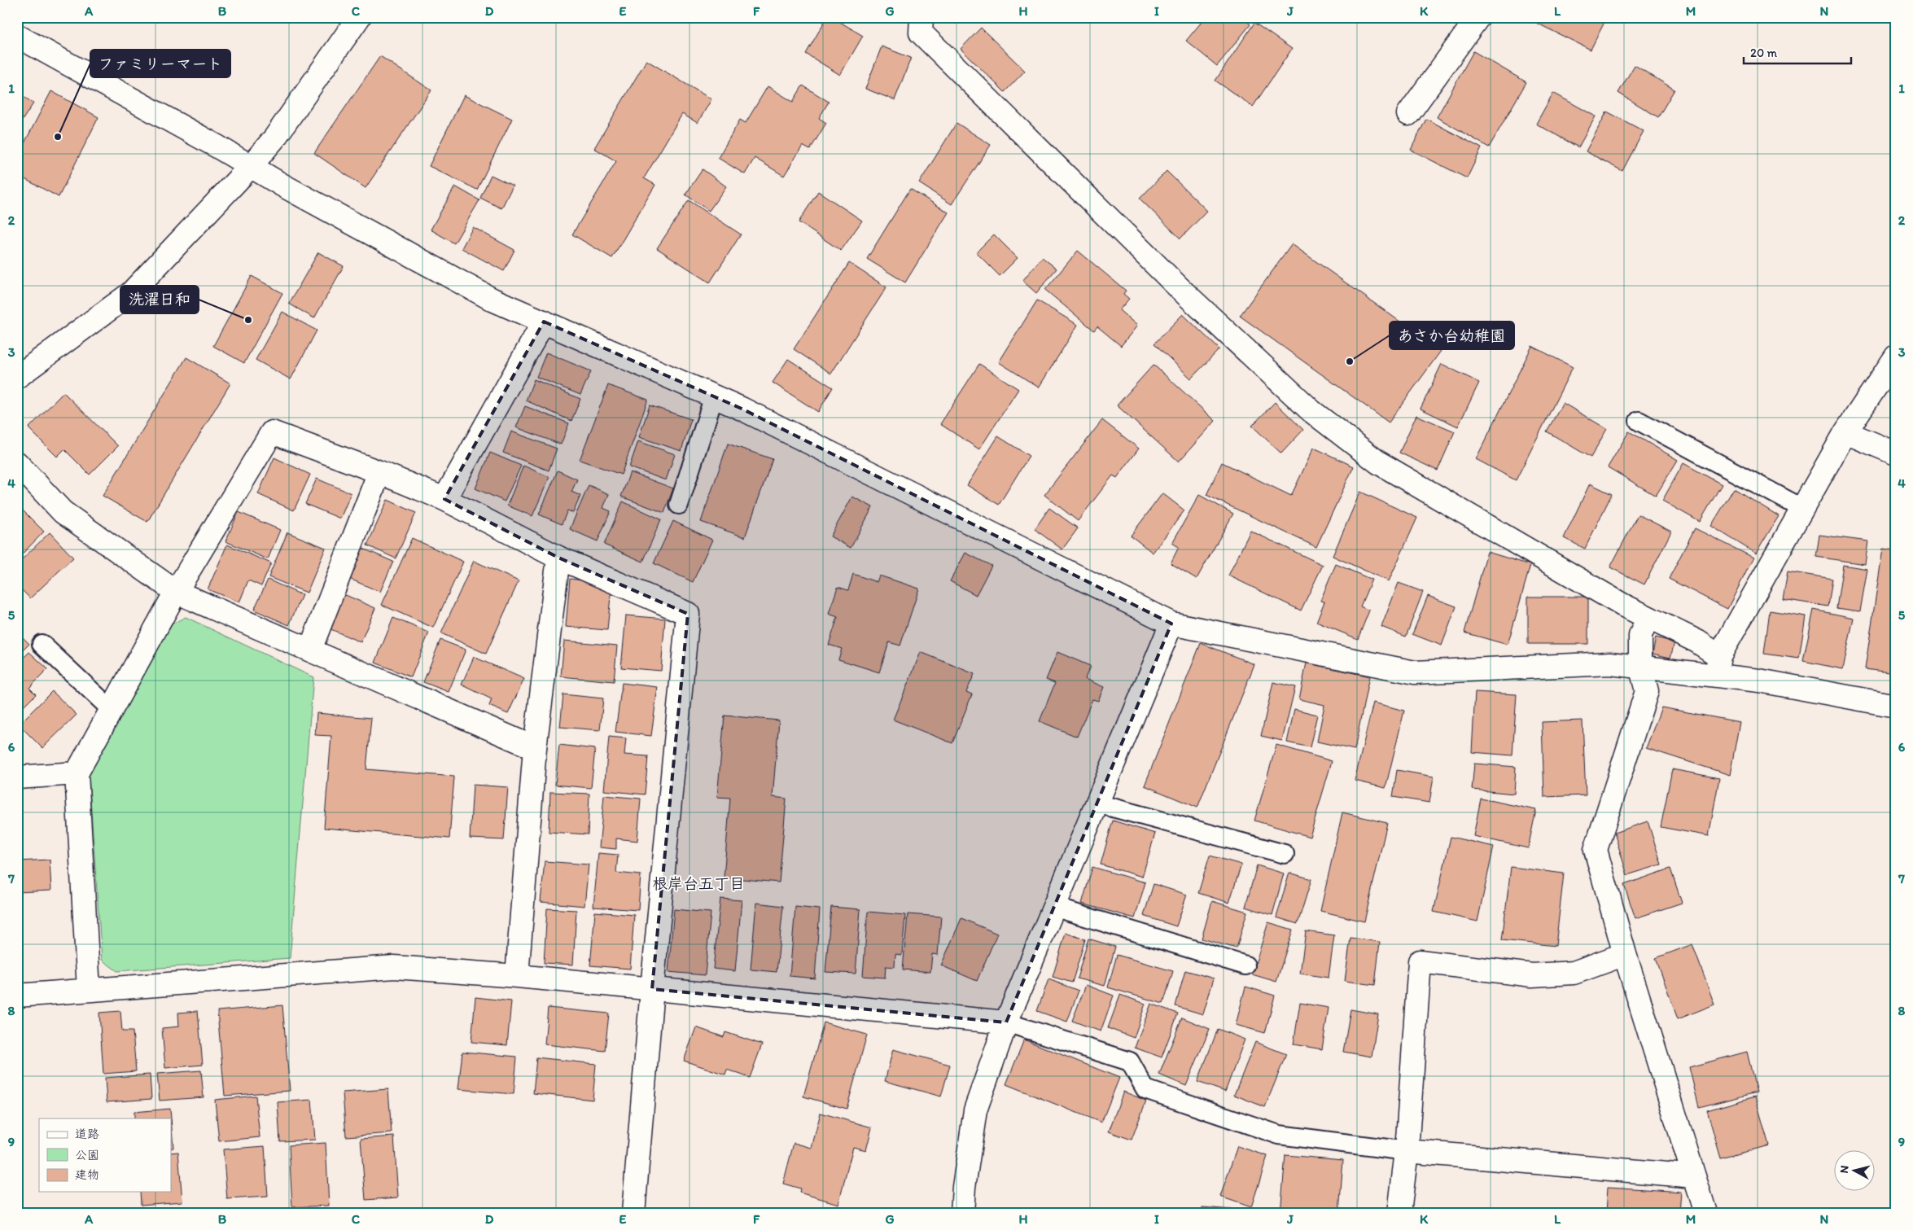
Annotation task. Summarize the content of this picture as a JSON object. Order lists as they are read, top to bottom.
{
  "districts": ["根岸台五丁目"],
  "places": ["ファミリーマート", "洗濯日和", "あさか台幼稚園"],
  "legend": ["道路", "公園", "建物"],
  "scale_bar": "20 m",
  "north": "left",
  "grid": {
    "columns": [
      "A",
      "B",
      "C",
      "D",
      "E",
      "F",
      "G",
      "H",
      "I",
      "J",
      "K",
      "L",
      "M",
      "N"
    ],
    "rows": [
      "1",
      "2",
      "3",
      "4",
      "5",
      "6",
      "7",
      "8",
      "9"
    ]
  }
}
